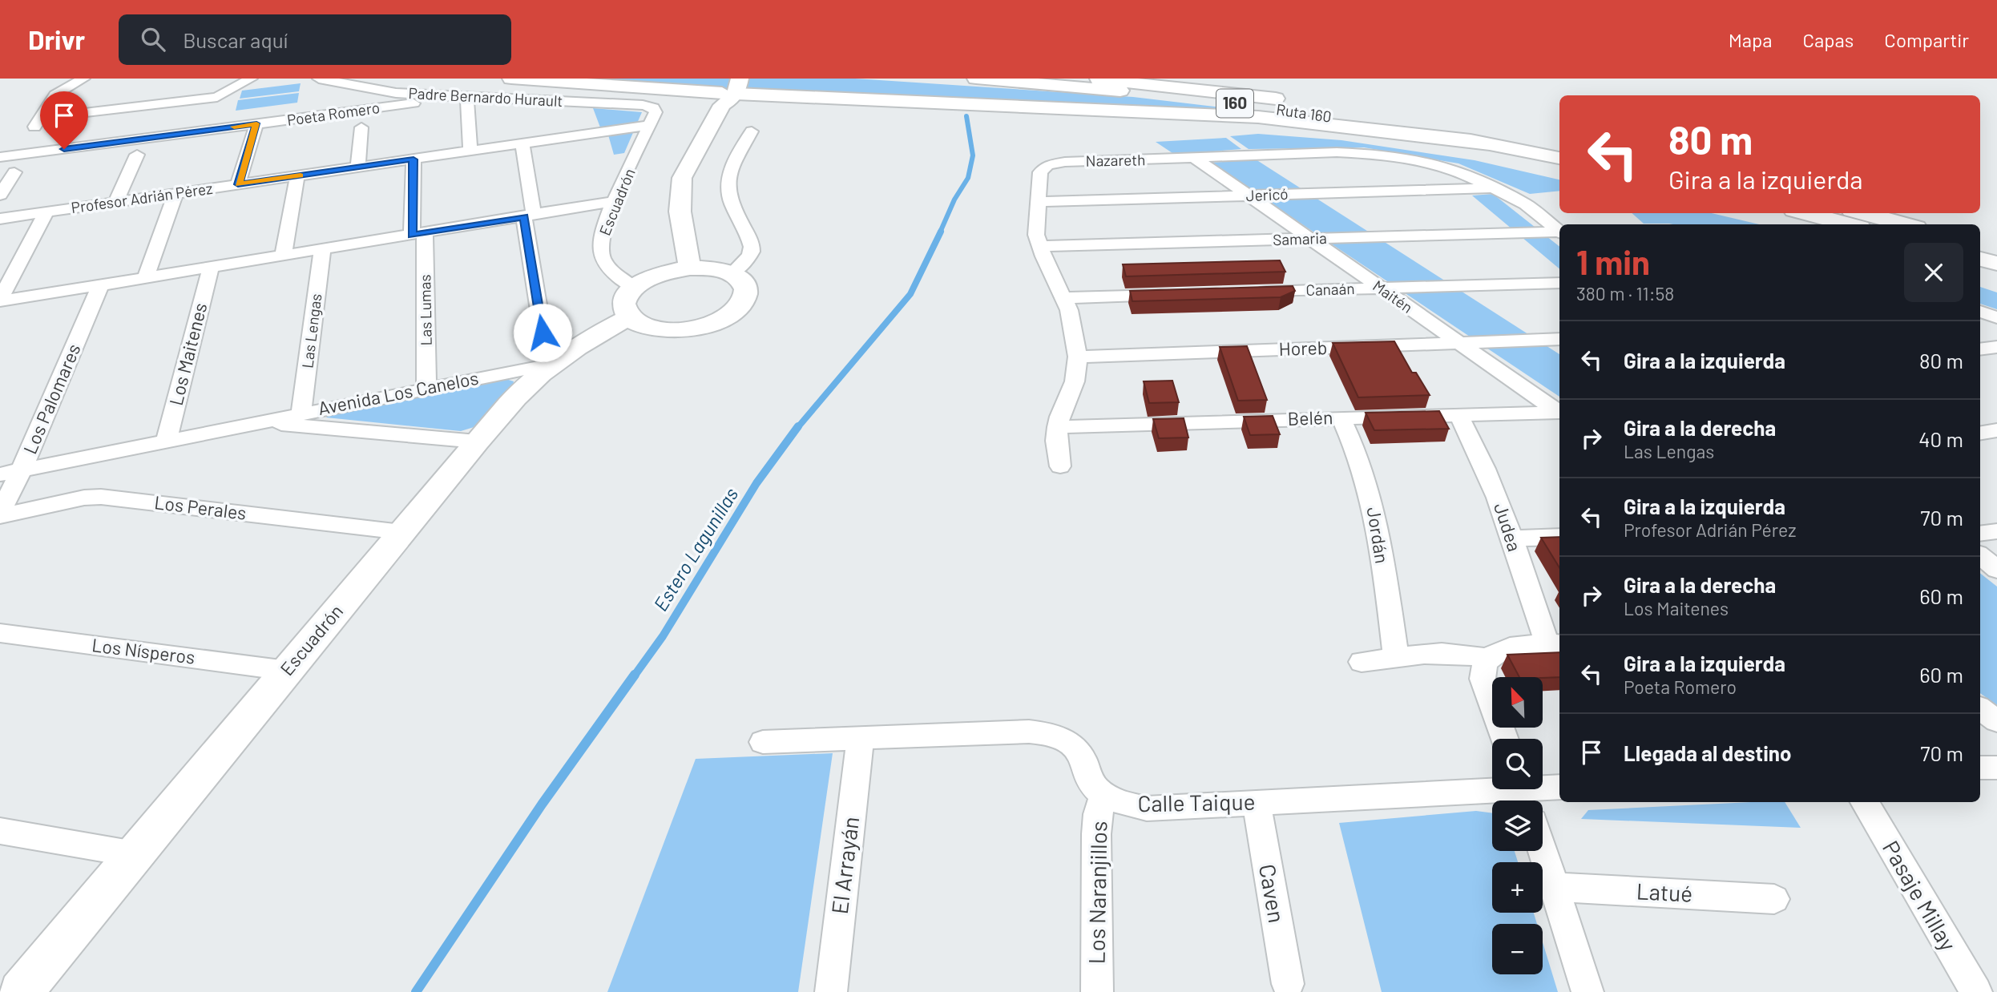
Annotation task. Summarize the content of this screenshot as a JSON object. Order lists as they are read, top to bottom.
{
  "streets": {
    "main road": ["160", "Ruta 160", "Escuadrón"],
    "street": [
      "Padre Bernardo Hurault",
      "Poeta Romero",
      "Nazareth",
      "Jericó",
      "Profesor Adrián Pérez",
      "Samaria",
      "Canaán",
      "Maitén",
      "Las Lumas",
      "Las Lengas",
      "Horeb",
      "Los Maitenes",
      "Avenida Los Canelos",
      "Los Palomares",
      "Belén",
      "Los Perales",
      "Judea",
      "Jordán",
      "Los Nísperos",
      "Calle Taique",
      "El Arrayán",
      "Los Naranjillos",
      "Latué",
      "Caven",
      "Pasaje Millay"
    ]
  },
  "crossings": [
    ["Padre Bernardo Hurault", "Poeta Romero"],
    ["Padre Bernardo Hurault", "Escuadrón"],
    ["Nazareth", "Jericó"],
    ["Nazareth", "Samaria"],
    ["Nazareth", "Maitén"],
    ["Nazareth", "Horeb"],
    ["Nazareth", "Belén"],
    ["Jericó", "Maitén"],
    ["Profesor Adrián Pérez", "Escuadrón"],
    ["Escuadrón", "Avenida Los Canelos"],
    ["Escuadrón", "Los Perales"],
    ["Escuadrón", "Los Nísperos"],
    ["Samaria", "Maitén"],
    ["Canaán", "Maitén"],
    ["Maitén", "Horeb"],
    ["Las Lumas", "Avenida Los Canelos"],
    ["Las Lengas", "Avenida Los Canelos"],
    ["Los Maitenes", "Avenida Los Canelos"],
    ["Avenida Los Canelos", "Los Palomares"],
    ["Los Palomares", "Los Perales"],
    ["Belén", "Judea"],
    ["Belén", "Jordán"],
    ["Calle Taique", "Los Naranjillos"],
    ["Calle Taique", "Caven"]
  ],
  "water": ["Estero Lagunillas"],
  "north": "top left",
  "page": {
    "header": "Drivr",
    "search": "Buscar aquí",
    "nav": ["Mapa", "Capas", "Compartir"],
    "turn": ["80 m", "Gira a la izquierda"],
    "heading": ["1 min", "380 m · 11:58"],
    "list": [
      {
        "name": "Gira a la izquierda",
        "value": "80 m"
      },
      {
        "name": "Gira a la derecha",
        "note": "Las Lengas",
        "value": "40 m"
      },
      {
        "name": "Gira a la izquierda",
        "note": "Profesor Adrián Pérez",
        "value": "70 m"
      },
      {
        "name": "Gira a la derecha",
        "note": "Los Maitenes",
        "value": "60 m"
      },
      {
        "name": "Gira a la izquierda",
        "note": "Poeta Romero",
        "value": "60 m"
      },
      {
        "name": "Llegada al destino",
        "value": "70 m"
      }
    ],
    "map_buttons": ["+", "−"]
  }
}
